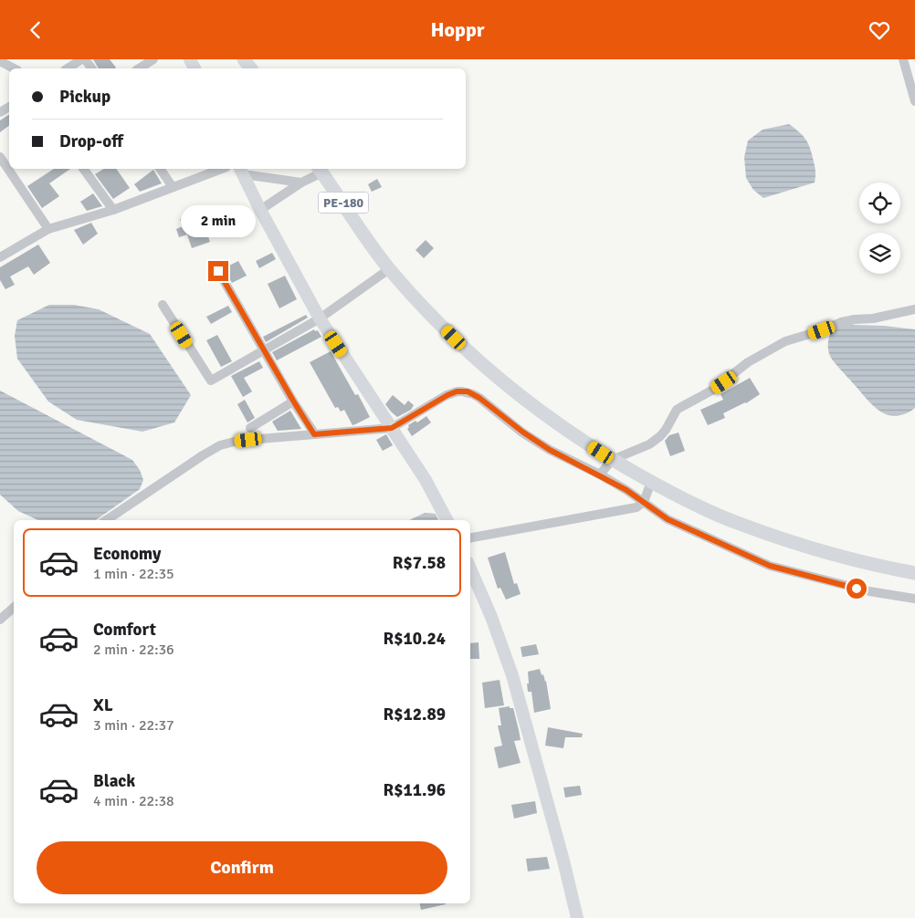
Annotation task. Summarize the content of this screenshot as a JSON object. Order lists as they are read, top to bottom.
{
  "streets": {
    "main road": ["PE-180"]
  },
  "page": {
    "header": "Hoppr",
    "banner": ["Pickup", "Drop-off"],
    "bubble": "2 min",
    "list": [
      {
        "name": "Economy",
        "note": "1 min · 22:35",
        "value": "R$7.58"
      },
      {
        "name": "Comfort",
        "note": "2 min · 22:36",
        "value": "R$10.24"
      },
      {
        "name": "XL",
        "note": "3 min · 22:37",
        "value": "R$12.89"
      },
      {
        "name": "Black",
        "note": "4 min · 22:38",
        "value": "R$11.96"
      }
    ],
    "buttons": "Confirm"
  }
}
